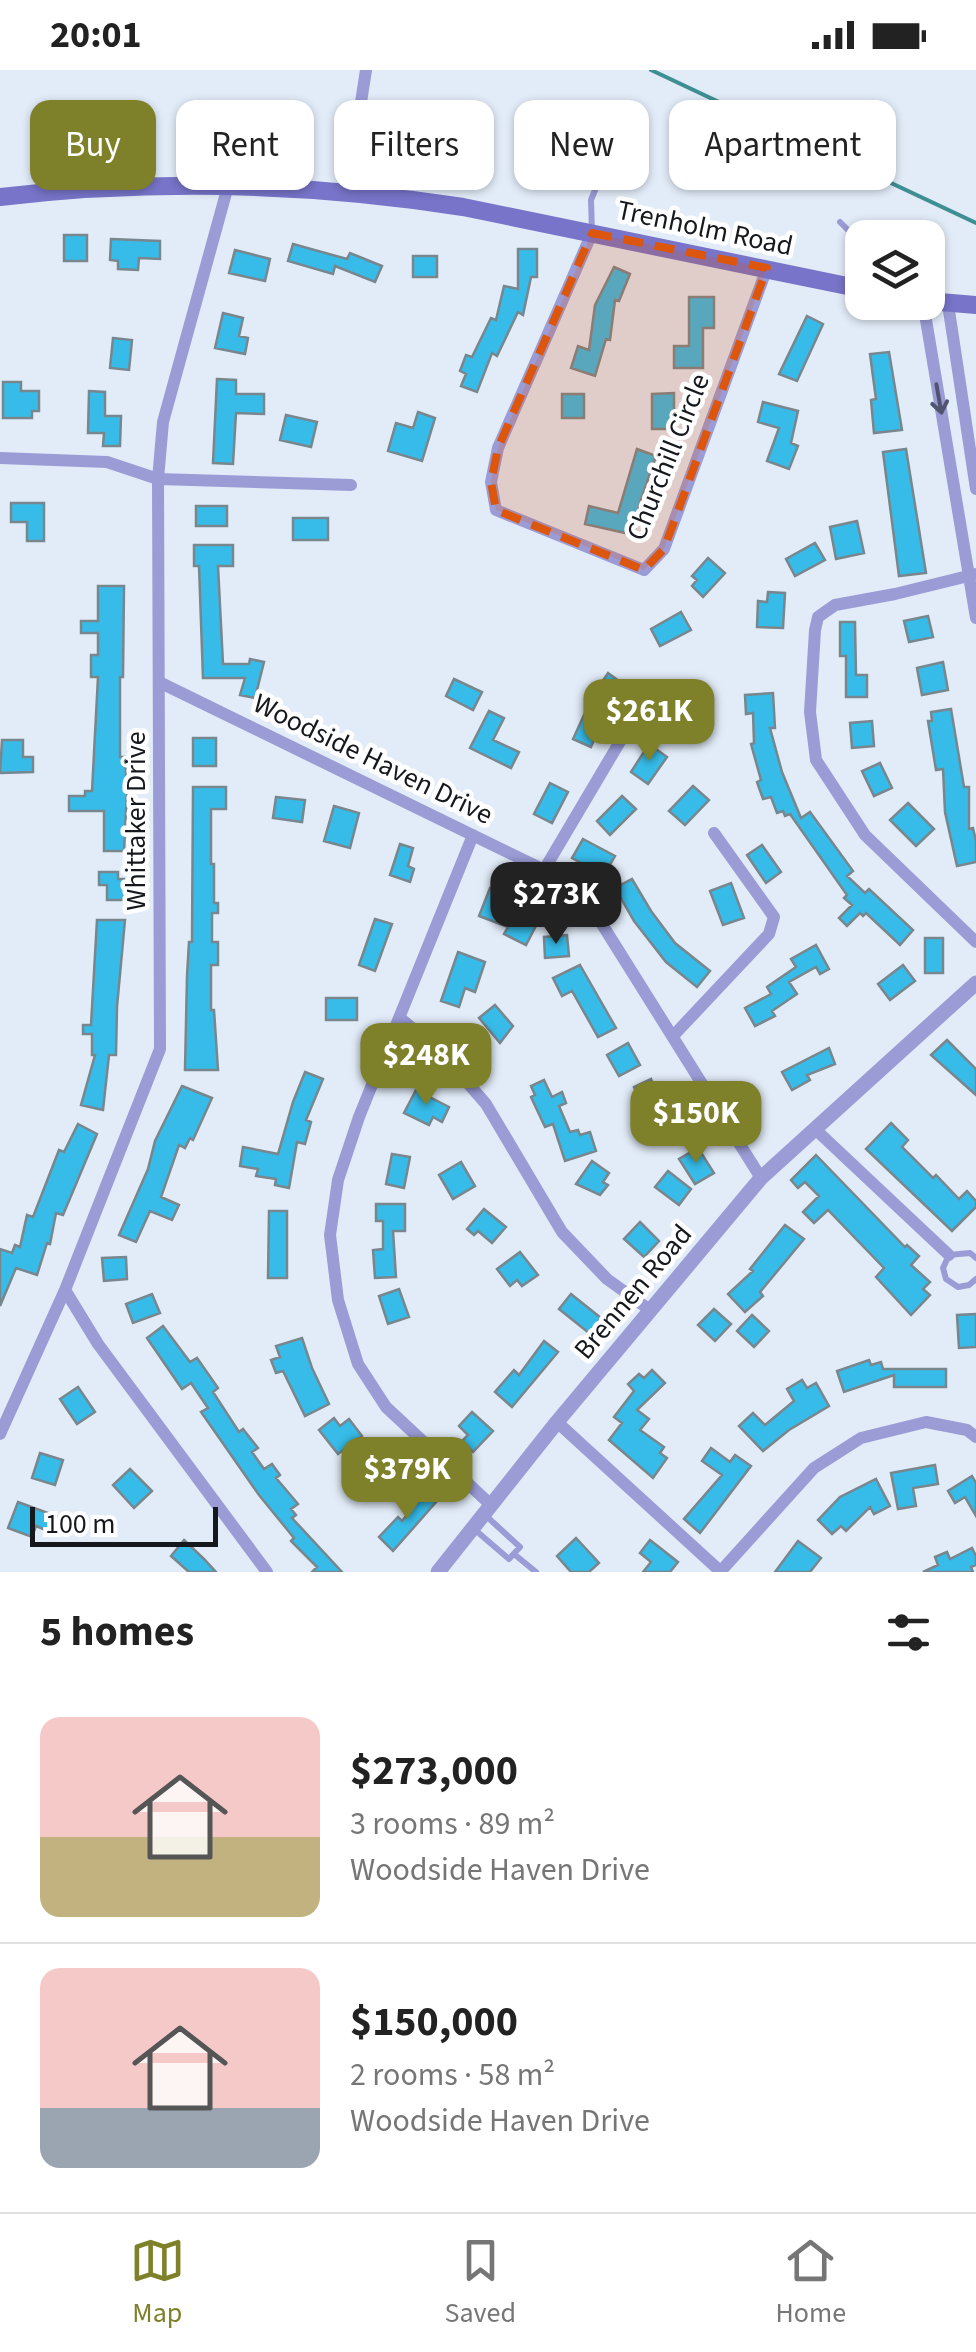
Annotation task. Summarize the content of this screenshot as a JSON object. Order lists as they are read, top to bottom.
{
  "streets": {
    "main road": ["Trenholm Road"],
    "street": [
      "Churchill Circle",
      "Woodside Haven Drive",
      "Whittaker Drive",
      "Brennen Road"
    ]
  },
  "crossings": [
    ["Trenholm Road", "Churchill Circle"],
    ["Woodside Haven Drive", "Whittaker Drive"],
    ["Woodside Haven Drive", "Brennen Road"]
  ],
  "scale_bar": "100 m",
  "page": {
    "status": "20:01",
    "chip": [
      "Buy",
      "Rent",
      "Filters",
      "New",
      "Apartment"
    ],
    "price": [
      "$261K",
      "$273K",
      "$248K",
      "$150K",
      "$379K"
    ],
    "scale": "100 m",
    "heading": "5 homes",
    "list": [
      {
        "name": "$273,000",
        "note": "3 rooms · 89 m² · Woodside Haven Drive"
      },
      {
        "name": "$150,000",
        "note": "2 rooms · 58 m² · Woodside Haven Drive"
      }
    ],
    "tabs": ["Map", "Saved", "Home"]
  }
}
